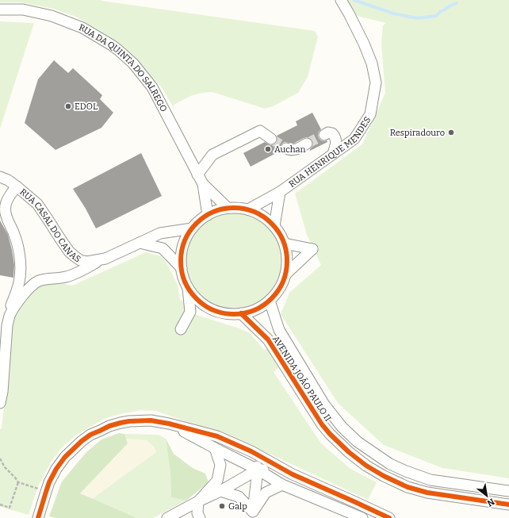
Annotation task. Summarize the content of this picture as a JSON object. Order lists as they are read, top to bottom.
{
  "streets": {
    "street": [
      "RUA DA QUINTA DO SALREGO",
      "RUA HENRIQUE MENDES",
      "RUA CASAL DO CANAS",
      "AVENIDA JOÃO PAULO II"
    ]
  },
  "crossings": [
    ["RUA DA QUINTA DO SALREGO", "RUA HENRIQUE MENDES"],
    ["RUA DA QUINTA DO SALREGO", "RUA CASAL DO CANAS"],
    ["RUA DA QUINTA DO SALREGO", "AVENIDA JOÃO PAULO II"],
    ["RUA HENRIQUE MENDES", "RUA CASAL DO CANAS"],
    ["RUA HENRIQUE MENDES", "AVENIDA JOÃO PAULO II"],
    ["RUA CASAL DO CANAS", "AVENIDA JOÃO PAULO II"]
  ],
  "places": [
    "EDOL",
    "Respiradouro",
    "Auchan",
    "Galp"
  ],
  "north": "bottom right"
}
